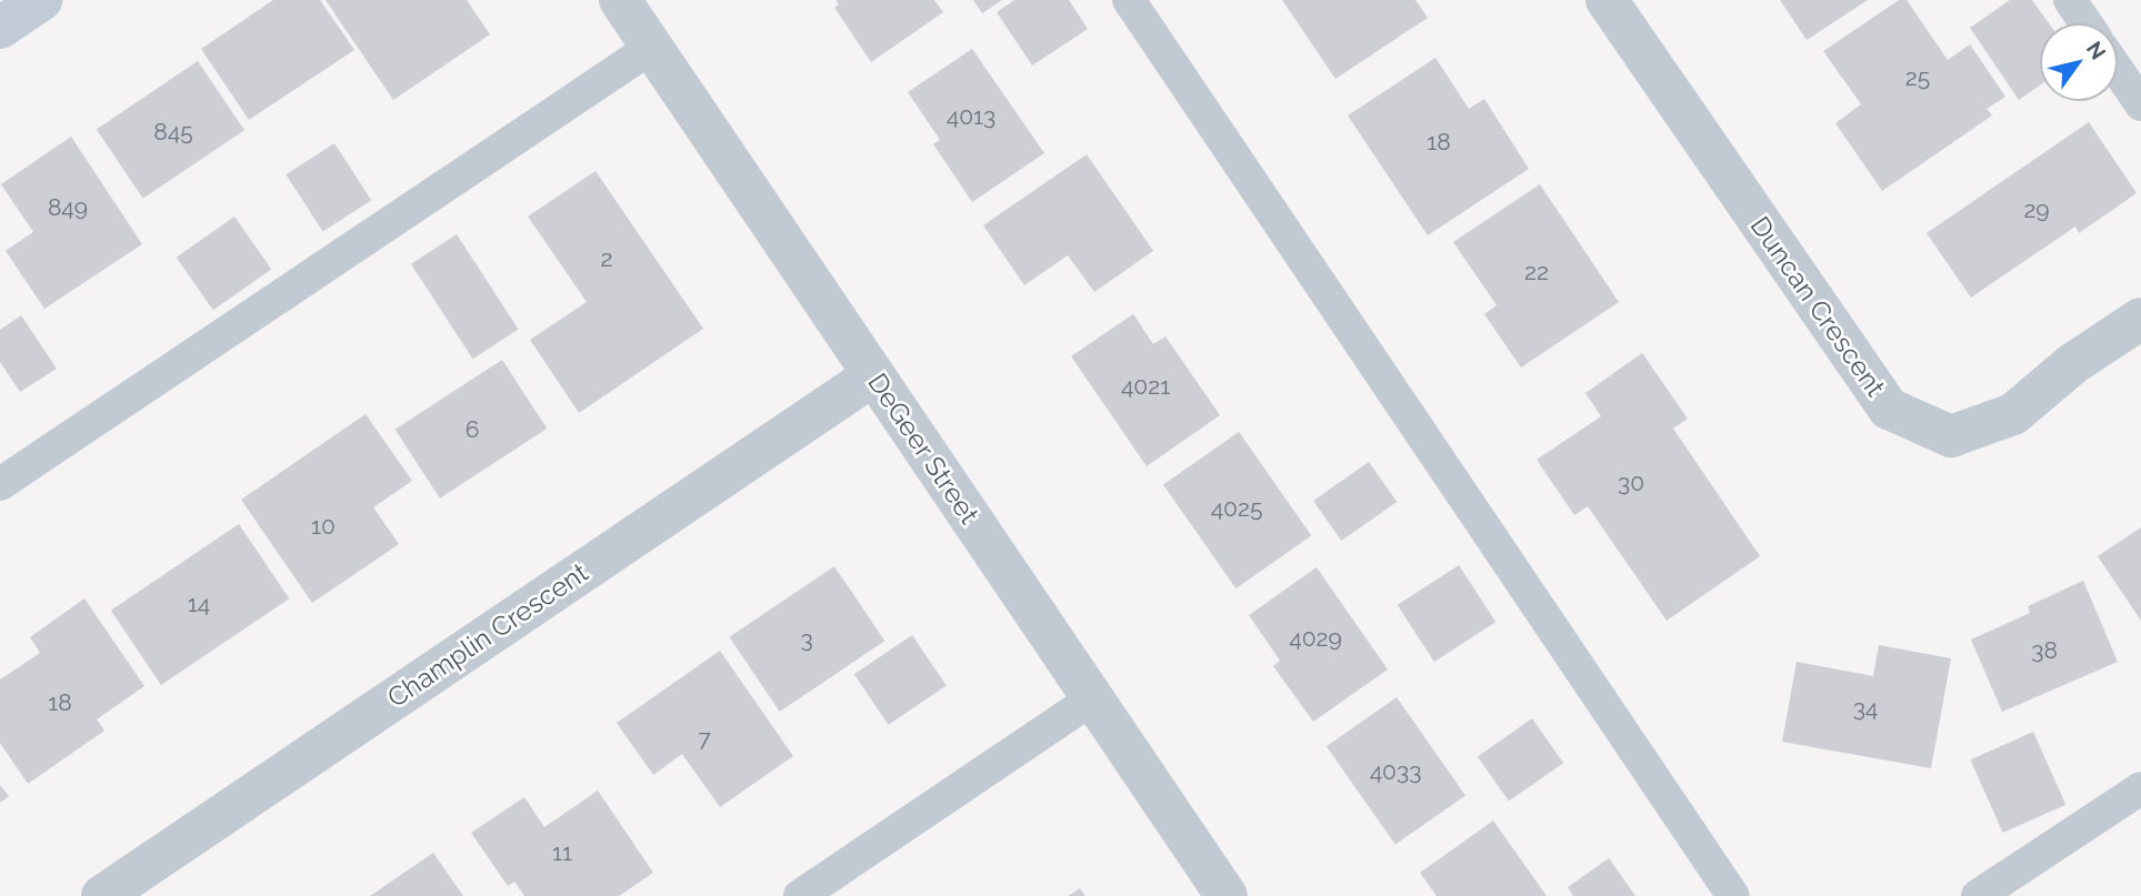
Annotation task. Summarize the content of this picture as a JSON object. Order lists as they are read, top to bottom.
{
  "streets": {
    "street": ["Duncan Crescent", "DeGeer Street", "Champlin Crescent"]
  },
  "crossings": [
    ["DeGeer Street", "Champlin Crescent"]
  ],
  "house_numbers": [
    "25",
    "4013",
    "845",
    "18",
    "849",
    "29",
    "2",
    "22",
    "4021",
    "6",
    "30",
    "4025",
    "10",
    "14",
    "4029",
    "3",
    "38",
    "18",
    "34",
    "7",
    "4033",
    "11"
  ],
  "north": "top right"
}
